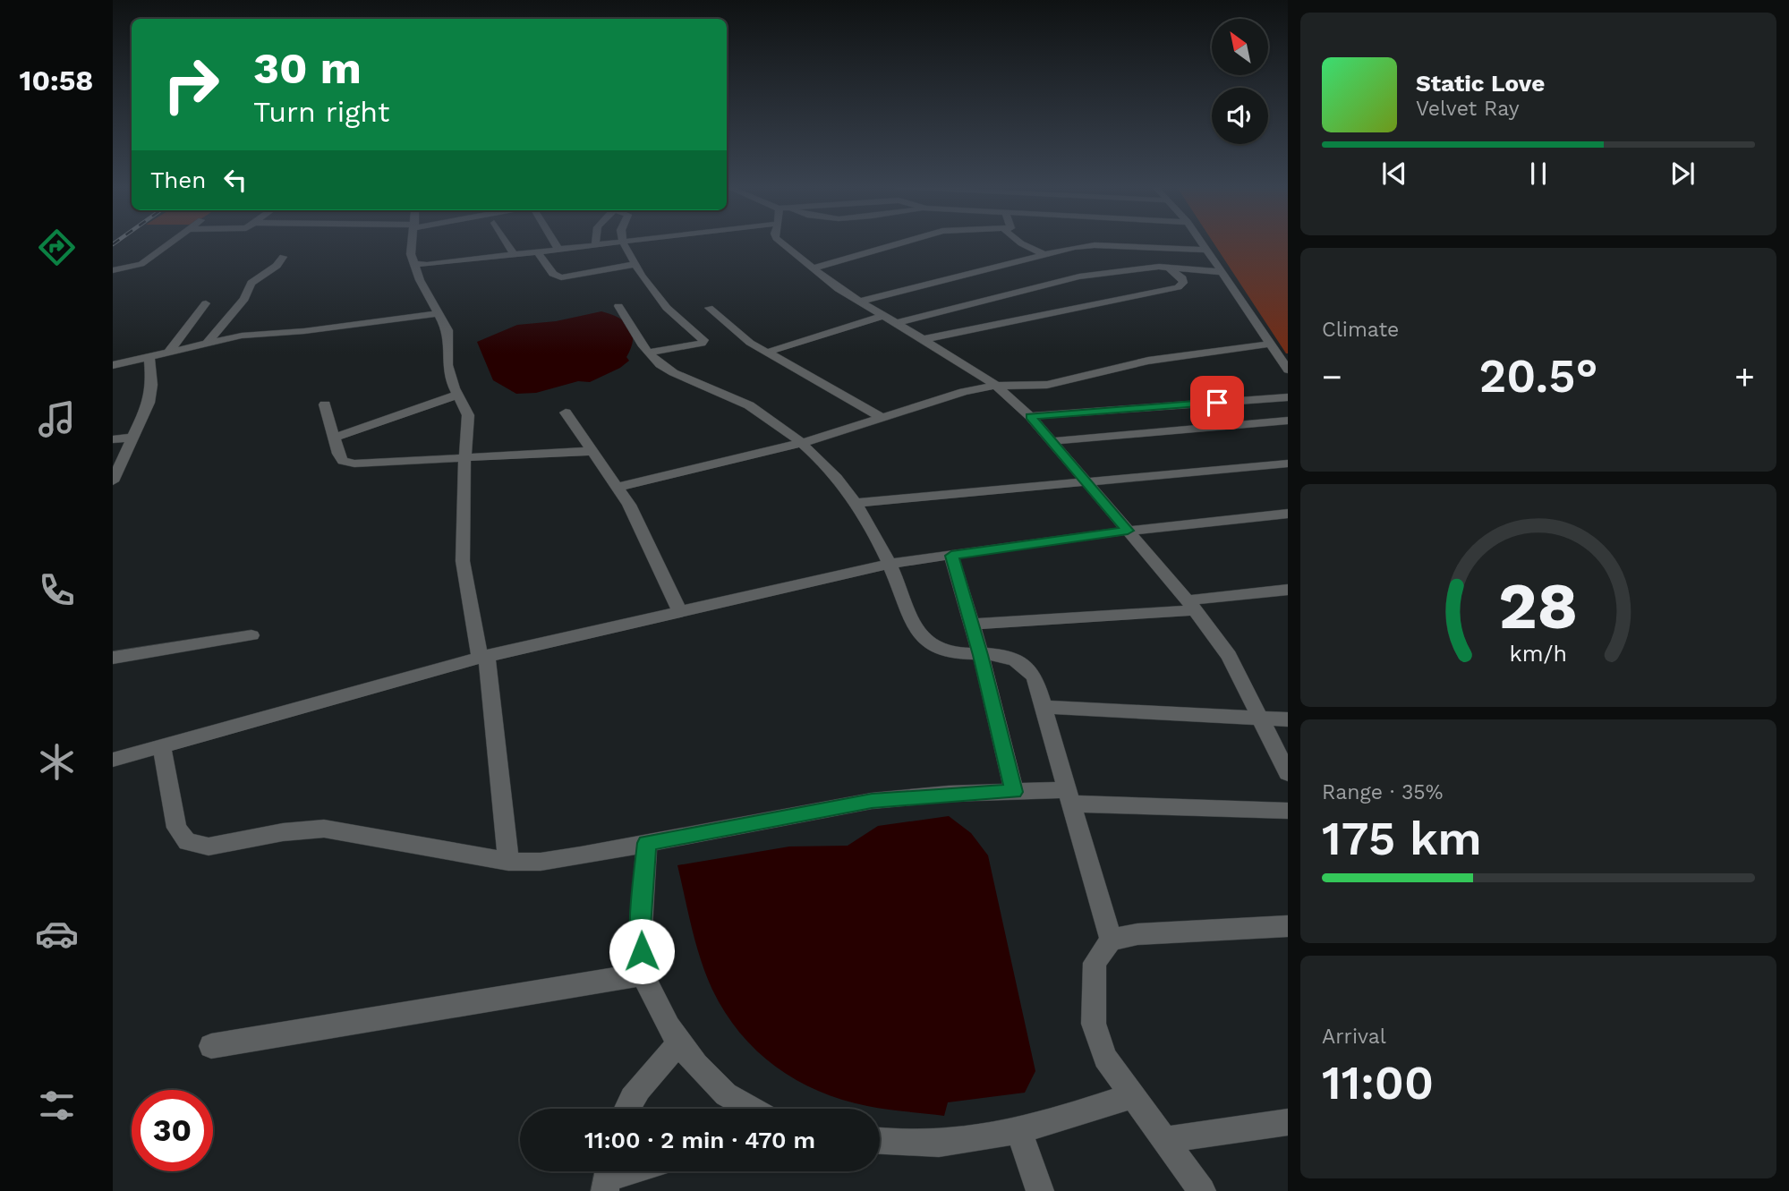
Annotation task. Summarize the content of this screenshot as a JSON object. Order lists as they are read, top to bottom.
{
  "north": "top left",
  "page": {
    "tabs": "10:58",
    "turn": ["30 m", "Turn right"],
    "song": ["Static Love", "Velvet Ray"],
    "then": "Then",
    "tile": [
      "Climate",
      ["Range · 35%", "175 km"],
      ["Arrival", "11:00"]
    ],
    "heat": ["−", "20.5°", "+"],
    "limit": "30",
    "trip": "11:00 · 2 min · 470 m",
    "gauge": ["28", "km/h"]
  }
}
